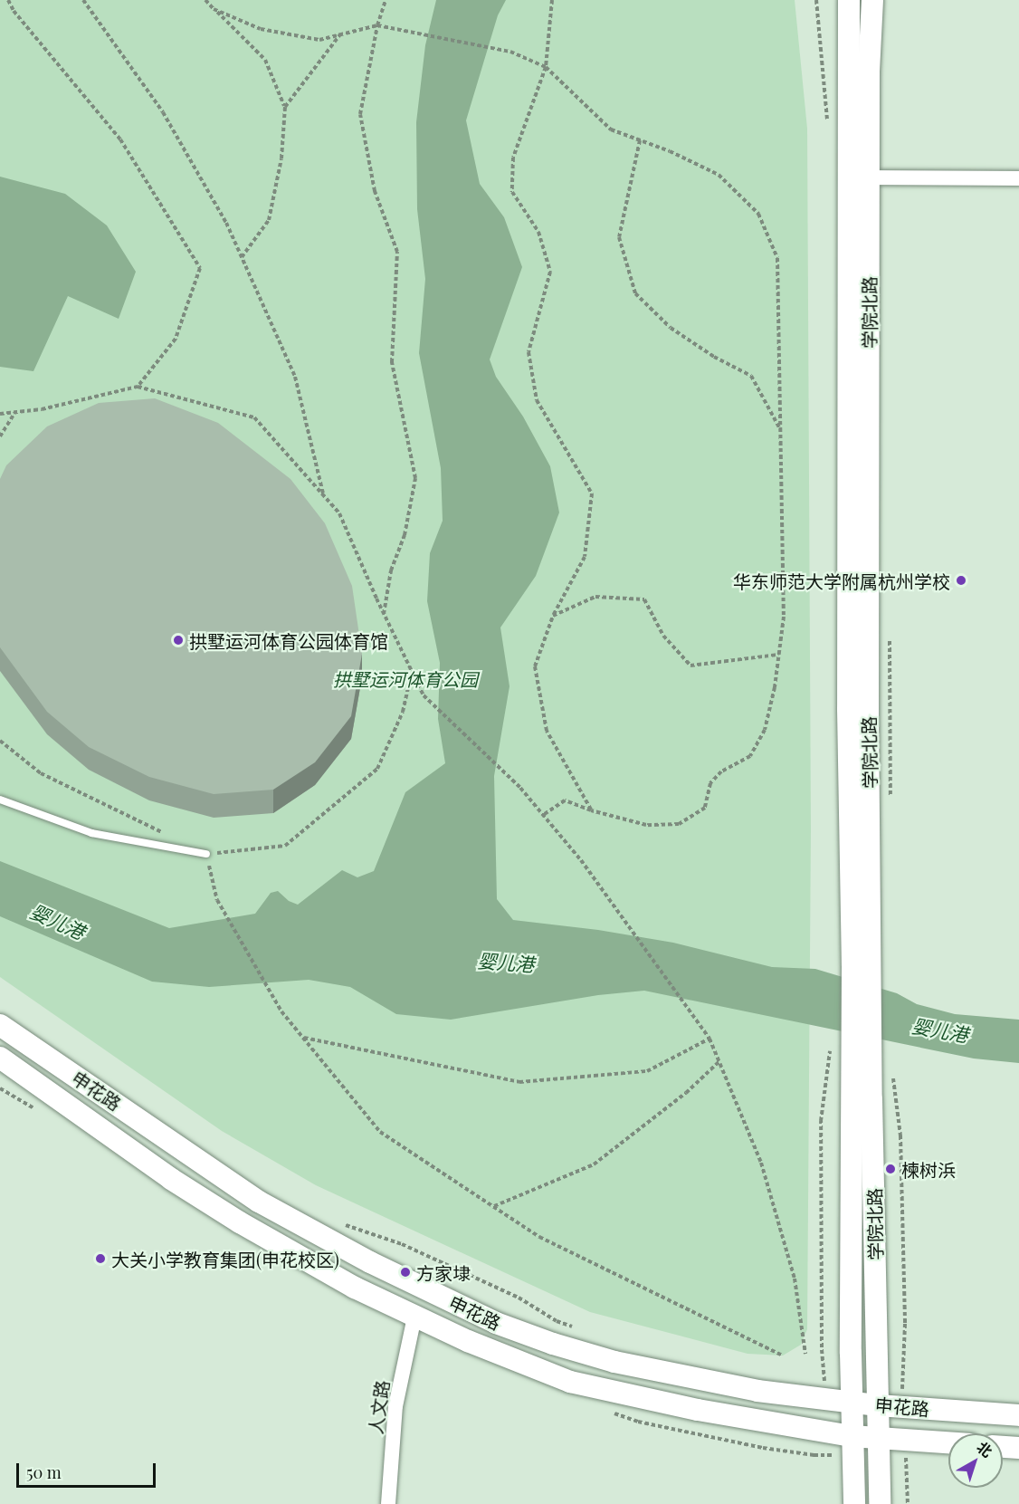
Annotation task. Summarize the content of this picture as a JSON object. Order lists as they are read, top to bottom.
{
  "streets": {
    "main road": ["学院北路", "申花路"],
    "street": ["人文路"]
  },
  "crossings": [
    ["学院北路", "申花路"],
    ["申花路", "人文路"]
  ],
  "water": ["婴儿港"],
  "parks": ["拱墅运河体育公园"],
  "places": [
    "华东师范大学附属杭州学校",
    "拱墅运河体育公园体育馆",
    "楝树浜",
    "大关小学教育集团(申花校区)",
    "方家埭"
  ],
  "scale_bar": "50 m",
  "north": "top right"
}
